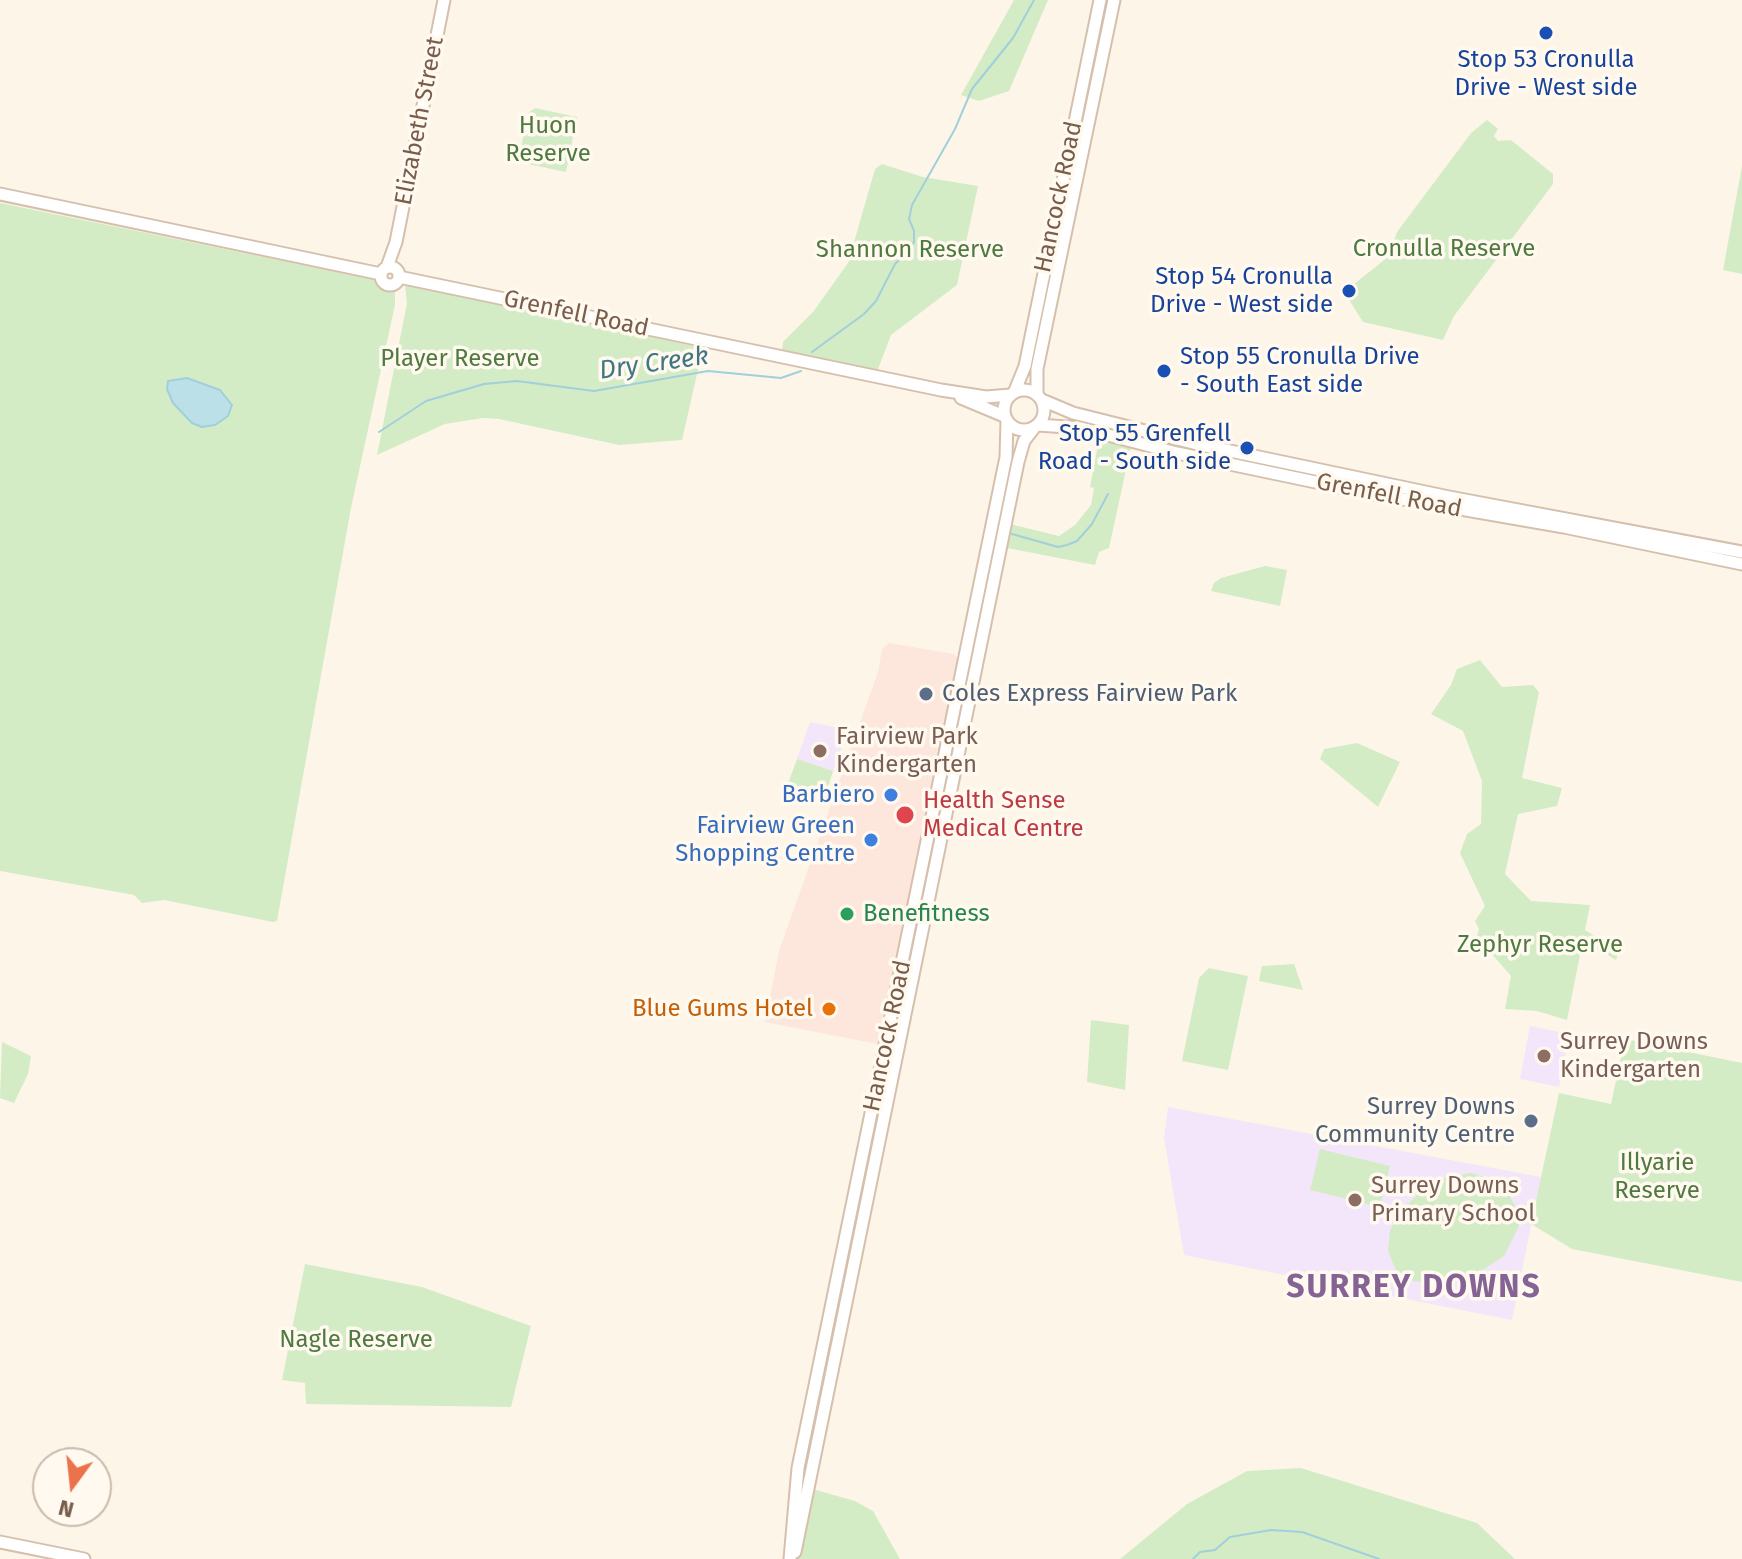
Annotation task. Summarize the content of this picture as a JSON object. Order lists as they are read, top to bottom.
{
  "streets": {
    "main road": ["Elizabeth Street", "Hancock Road", "Grenfell Road"]
  },
  "crossings": [
    ["Elizabeth Street", "Grenfell Road"],
    ["Hancock Road", "Grenfell Road"]
  ],
  "districts": ["SURREY DOWNS"],
  "water": ["Dry Creek"],
  "parks": [
    "Huon Reserve",
    "Cronulla Reserve",
    "Shannon Reserve",
    "Player Reserve",
    "Zephyr Reserve",
    "Illyarie Reserve",
    "Nagle Reserve"
  ],
  "places": [
    "Stop 53 Cronulla Drive - West side",
    "Stop 54 Cronulla Drive - West side",
    "Stop 55 Cronulla Drive - South East side",
    "Stop 55 Grenfell Road - South side",
    "Coles Express Fairview Park",
    "Fairview Park Kindergarten",
    "Barbiero",
    "Health Sense Medical Centre",
    "Fairview Green Shopping Centre",
    "Benefitness",
    "Blue Gums Hotel",
    "Surrey Downs Kindergarten",
    "Surrey Downs Community Centre",
    "Surrey Downs Primary School"
  ],
  "north": "bottom"
}
